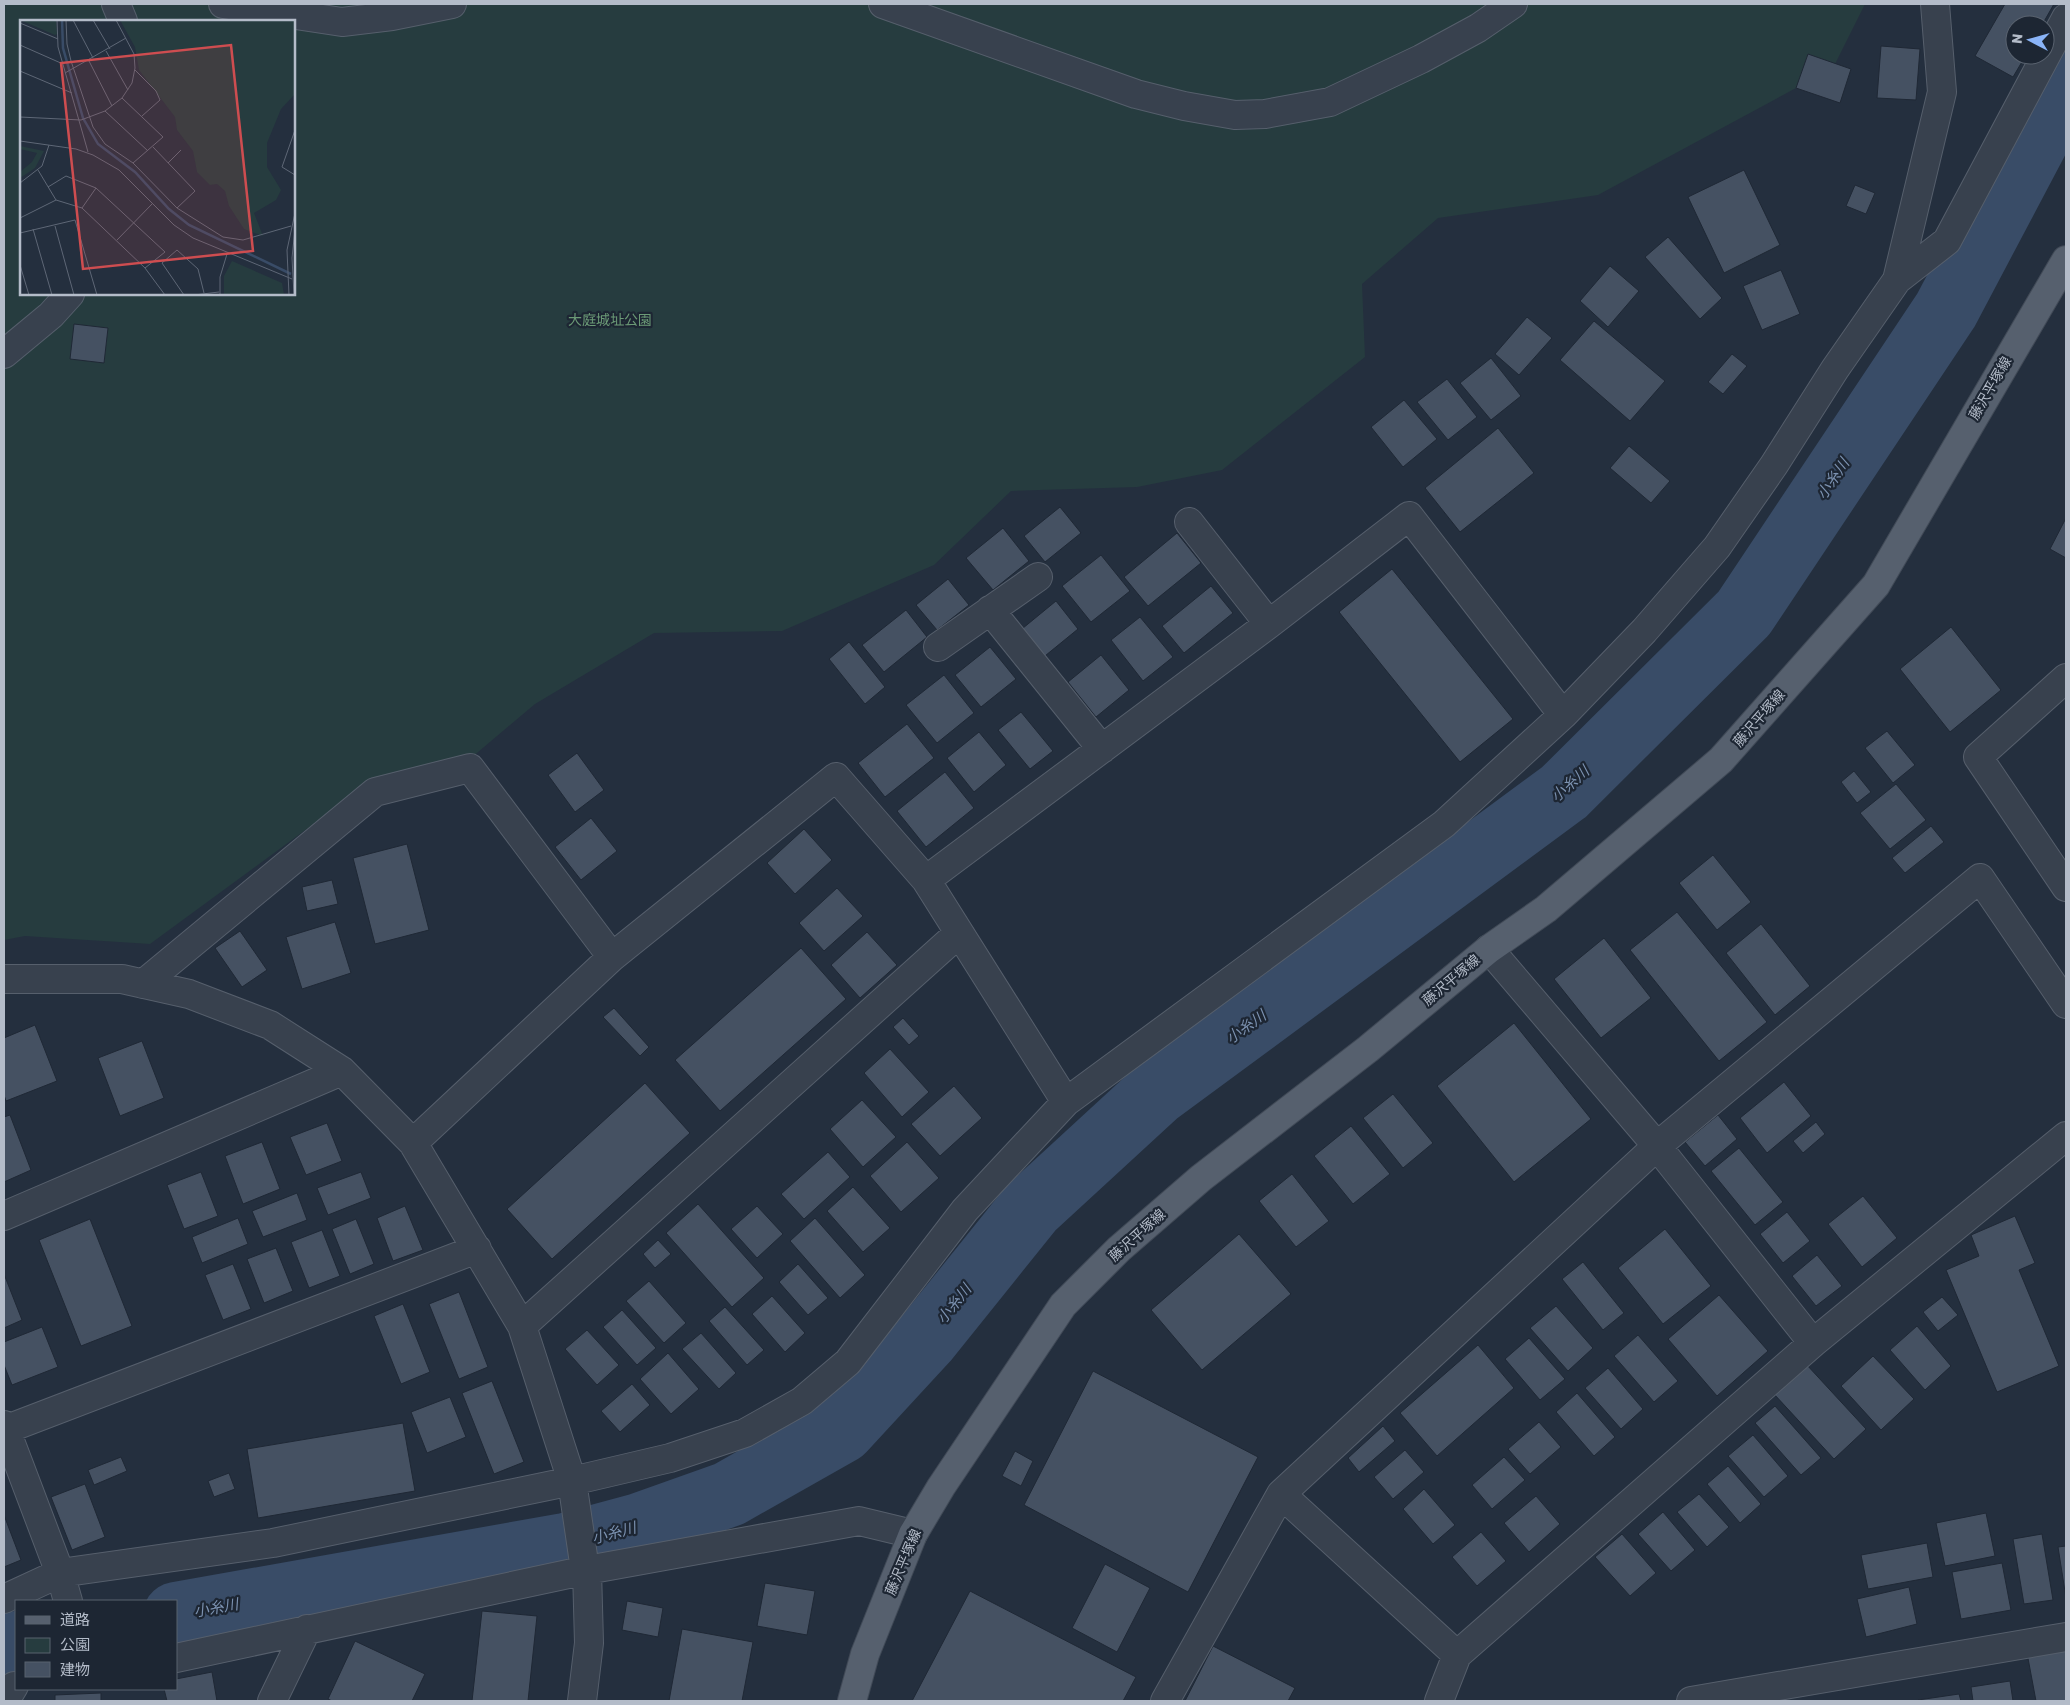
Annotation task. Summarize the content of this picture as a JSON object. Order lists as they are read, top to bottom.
{
  "streets": {
    "main road": ["藤沢平塚線"]
  },
  "water": ["小糸川"],
  "parks": ["大庭城址公園"],
  "legend": ["道路", "公園", "建物"],
  "north": "left"
}
